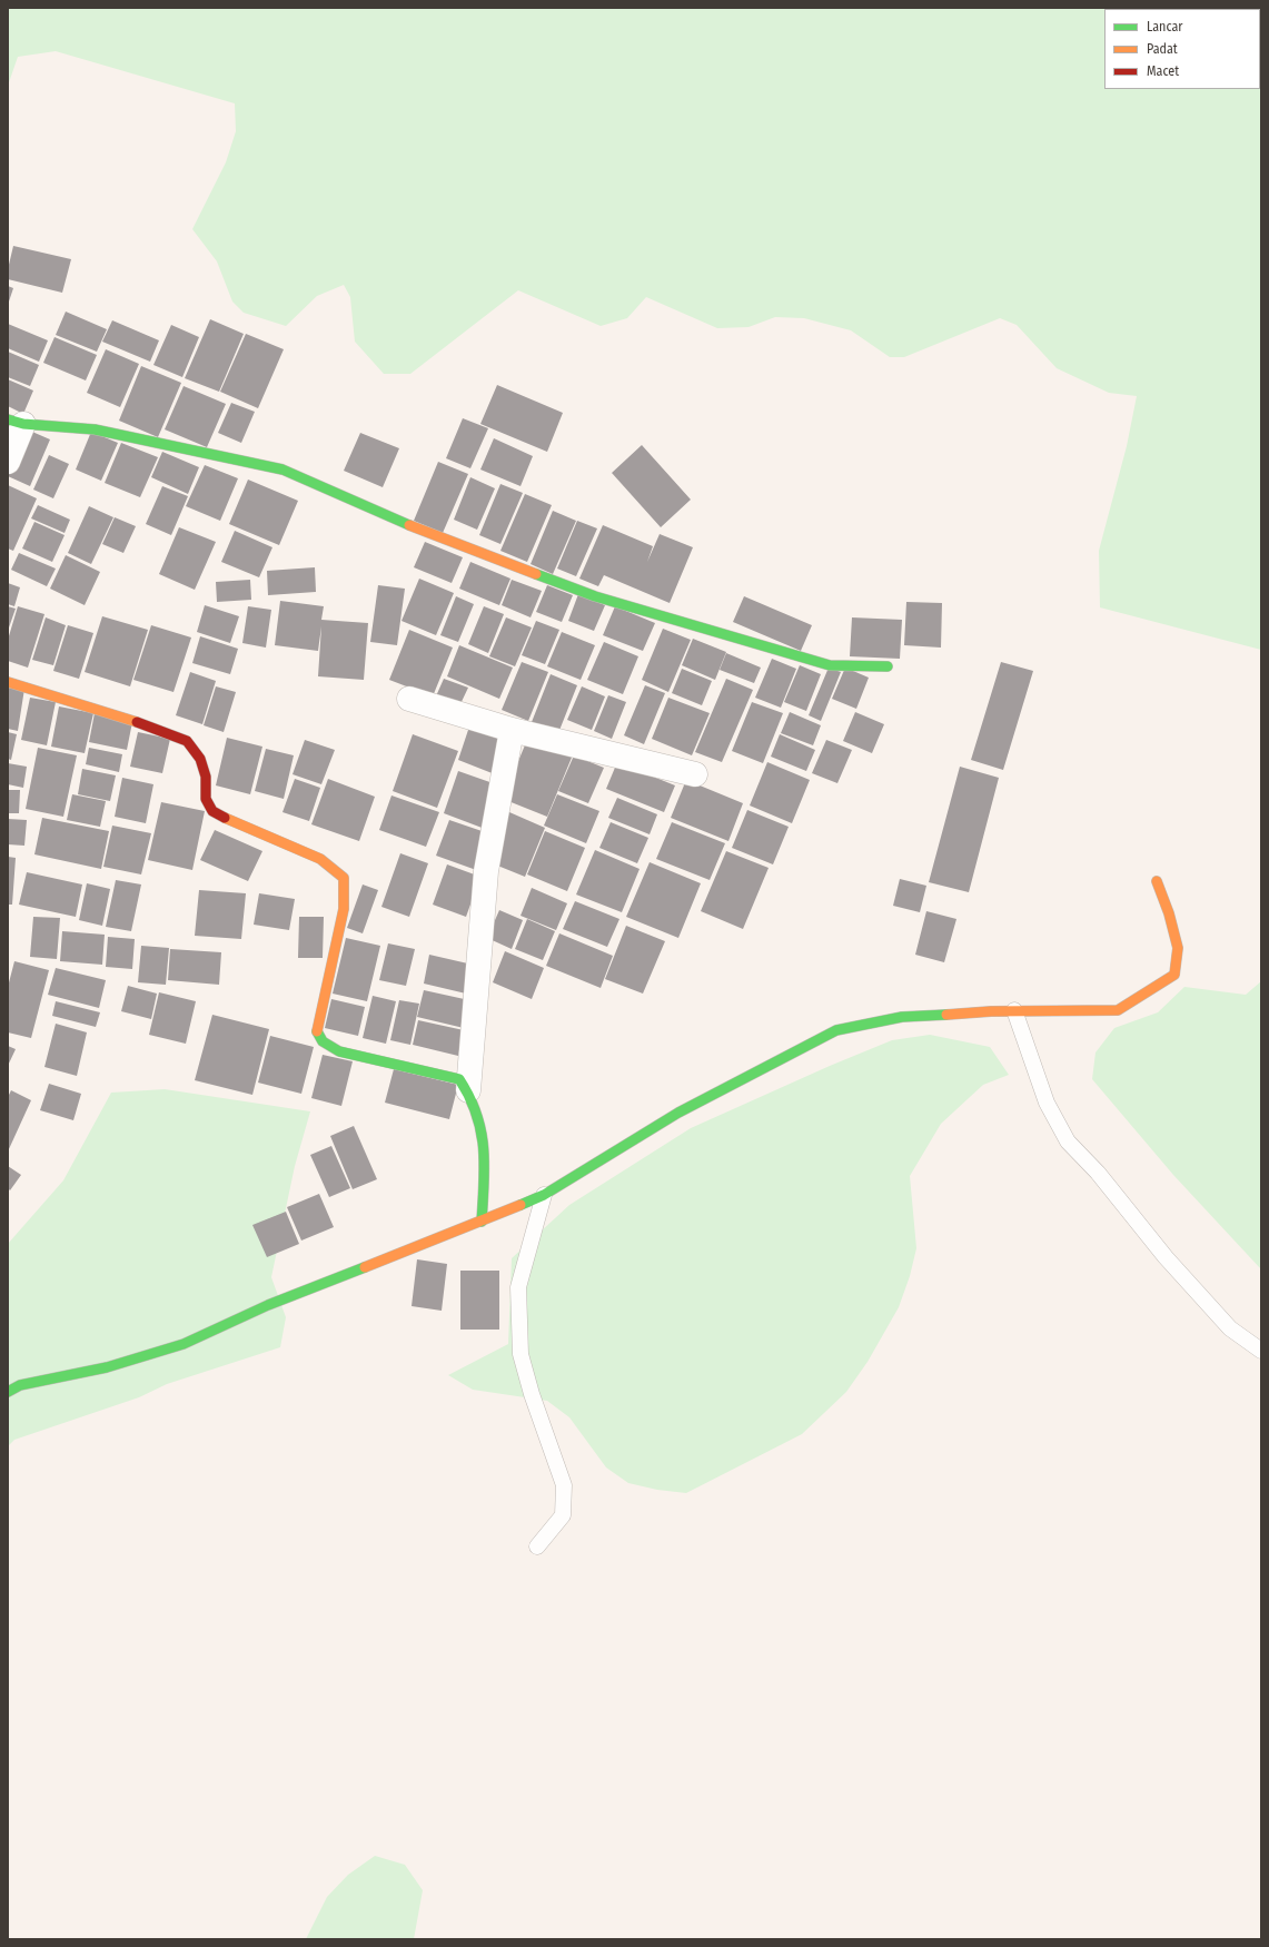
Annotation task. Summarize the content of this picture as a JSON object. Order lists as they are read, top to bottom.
{
  "legend": ["Lancar", "Padat", "Macet"]
}
